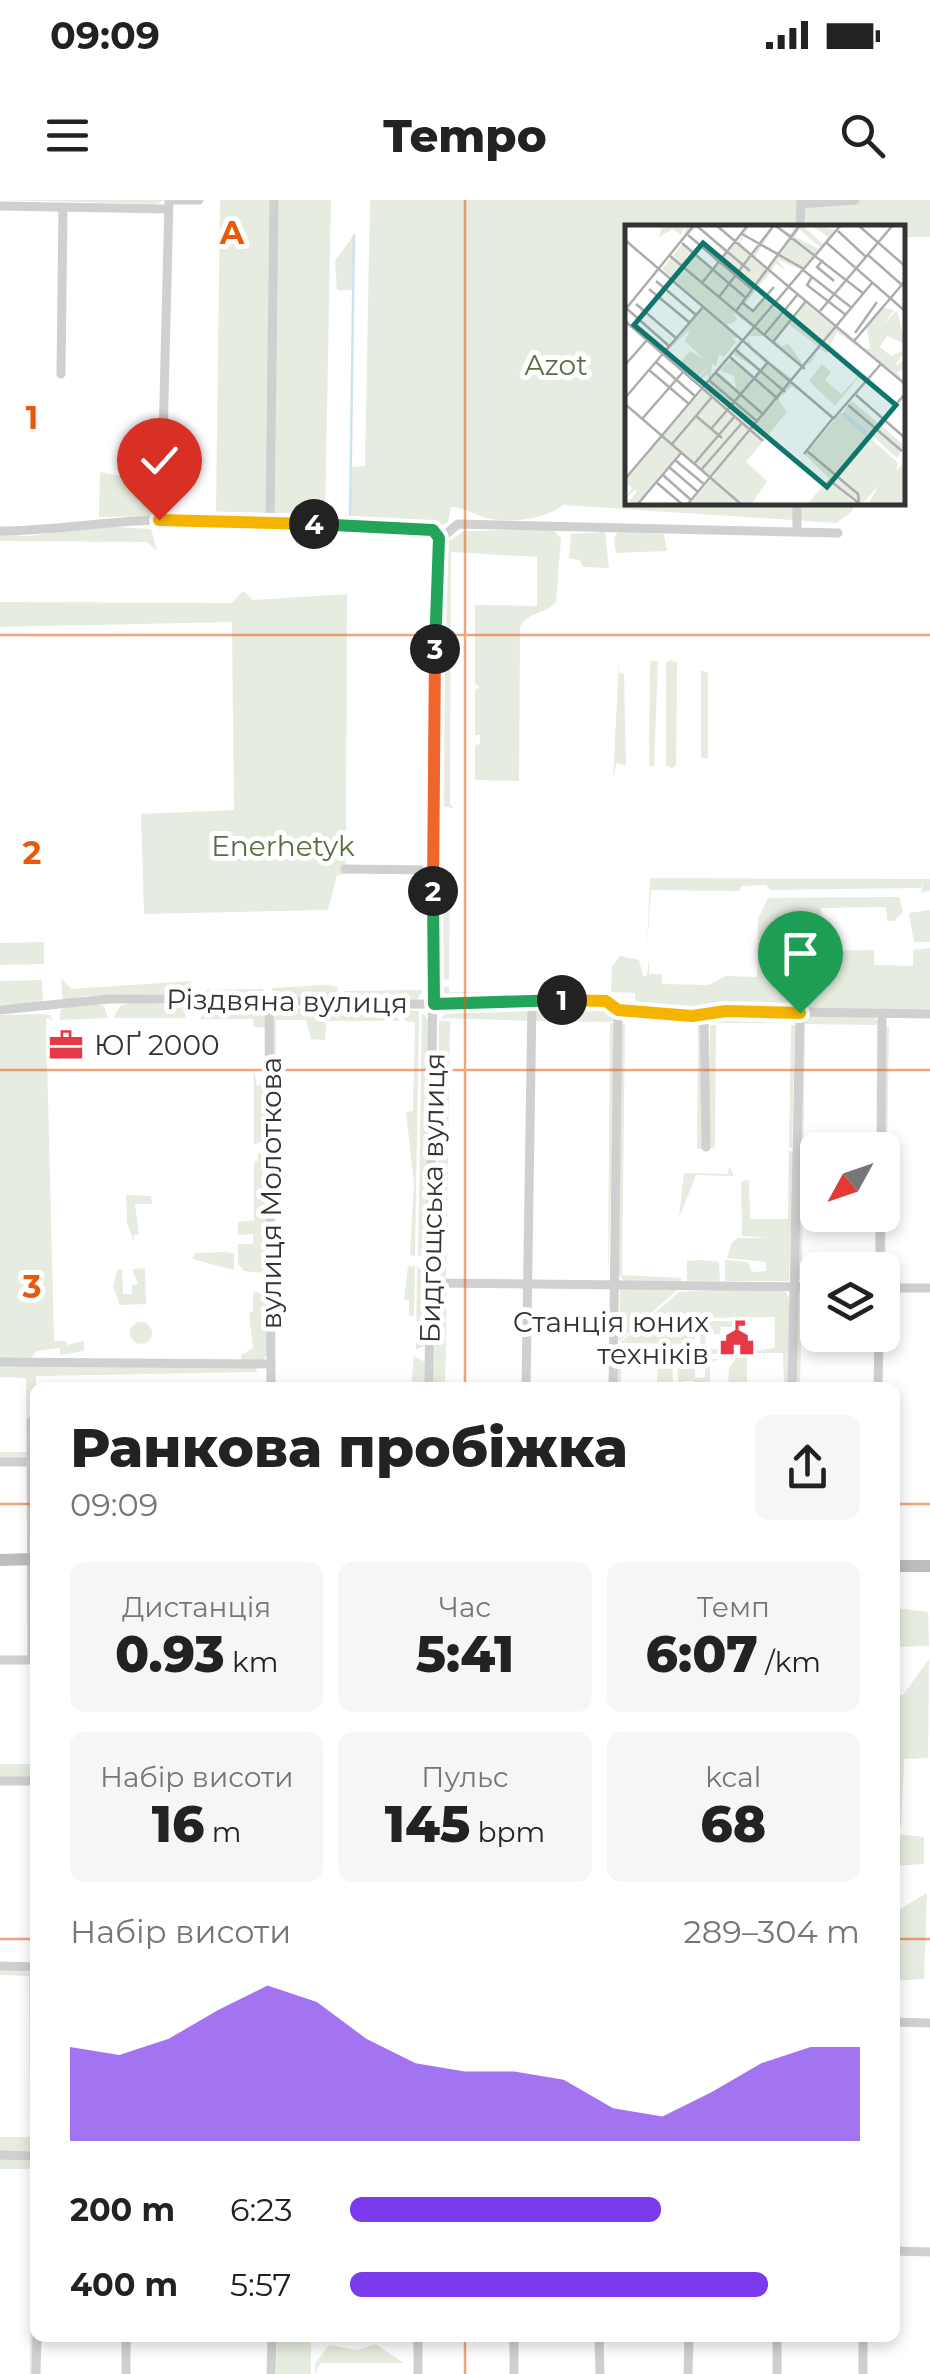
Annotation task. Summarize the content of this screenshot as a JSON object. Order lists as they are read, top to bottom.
{
  "streets": {
    "street": ["Різдвяна вулиця", "вулиця Молоткова", "Бидгощська вулиця"]
  },
  "crossings": [
    ["Різдвяна вулиця", "вулиця Молоткова"],
    ["Різдвяна вулиця", "Бидгощська вулиця"]
  ],
  "parks": ["Azot", "Enerhetyk"],
  "places": {
    "office": ["ЮҐ 2000"],
    "public building": ["Станція юних техніків"]
  },
  "north": "bottom left",
  "page": {
    "status": "09:09",
    "header": "Tempo",
    "pins": [
      "4",
      "3",
      "2",
      "1"
    ],
    "heading": ["Ранкова пробіжка", "09:09"],
    "stats": [
      ["Дистанція", "0.93 km"],
      ["Час", "5:41"],
      ["Темп", "6:07 /km"],
      ["Набір висоти", "16 m"],
      ["Пульс", "145 bpm"],
      ["kcal", "68"]
    ],
    "chart": ["Набір висоти", "289–304 m"],
    "list": [
      {
        "name": "200 m",
        "note": "6:23"
      },
      {
        "name": "400 m",
        "note": "5:57"
      }
    ]
  },
  "grid": {
    "columns": ["A"],
    "rows": ["1", "2", "3"]
  }
}
